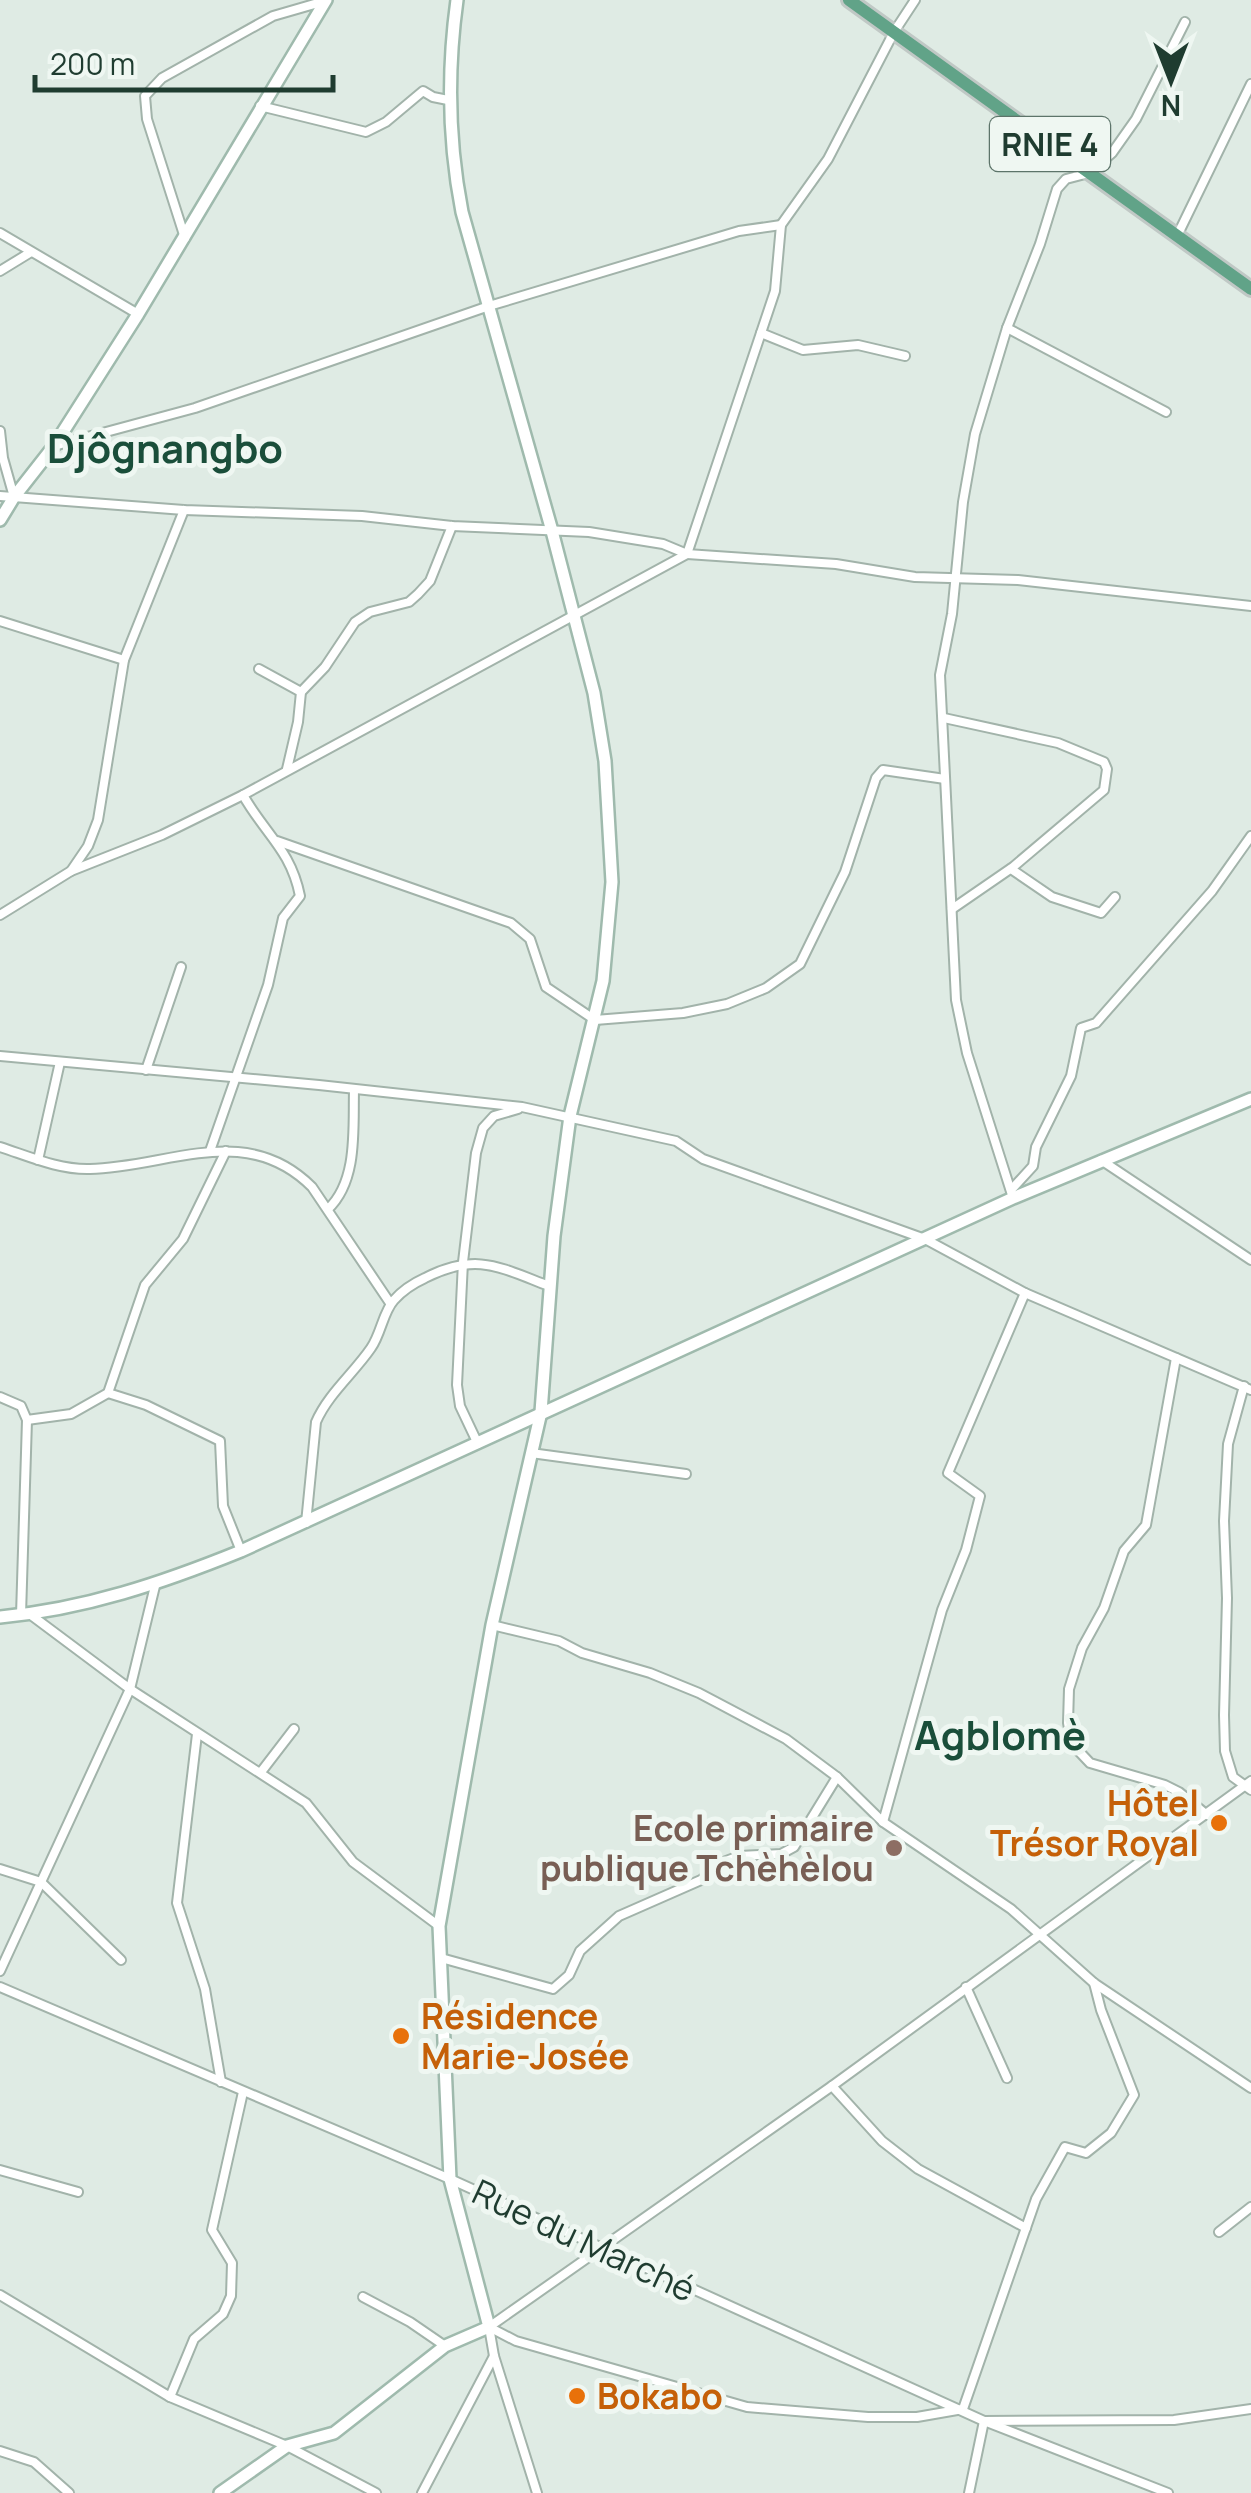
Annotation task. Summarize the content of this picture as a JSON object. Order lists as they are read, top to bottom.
{
  "streets": {
    "main road": ["RNIE 4"],
    "street": ["Rue du Marché"]
  },
  "districts": ["Djôgnangbo", "Agblomè"],
  "places": [
    "Hôtel Trésor Royal",
    "Ecole primaire publique Tchèhèlou",
    "Résidence Marie-Josée",
    "Bokabo"
  ],
  "scale_bar": "200 m",
  "north": "bottom"
}
